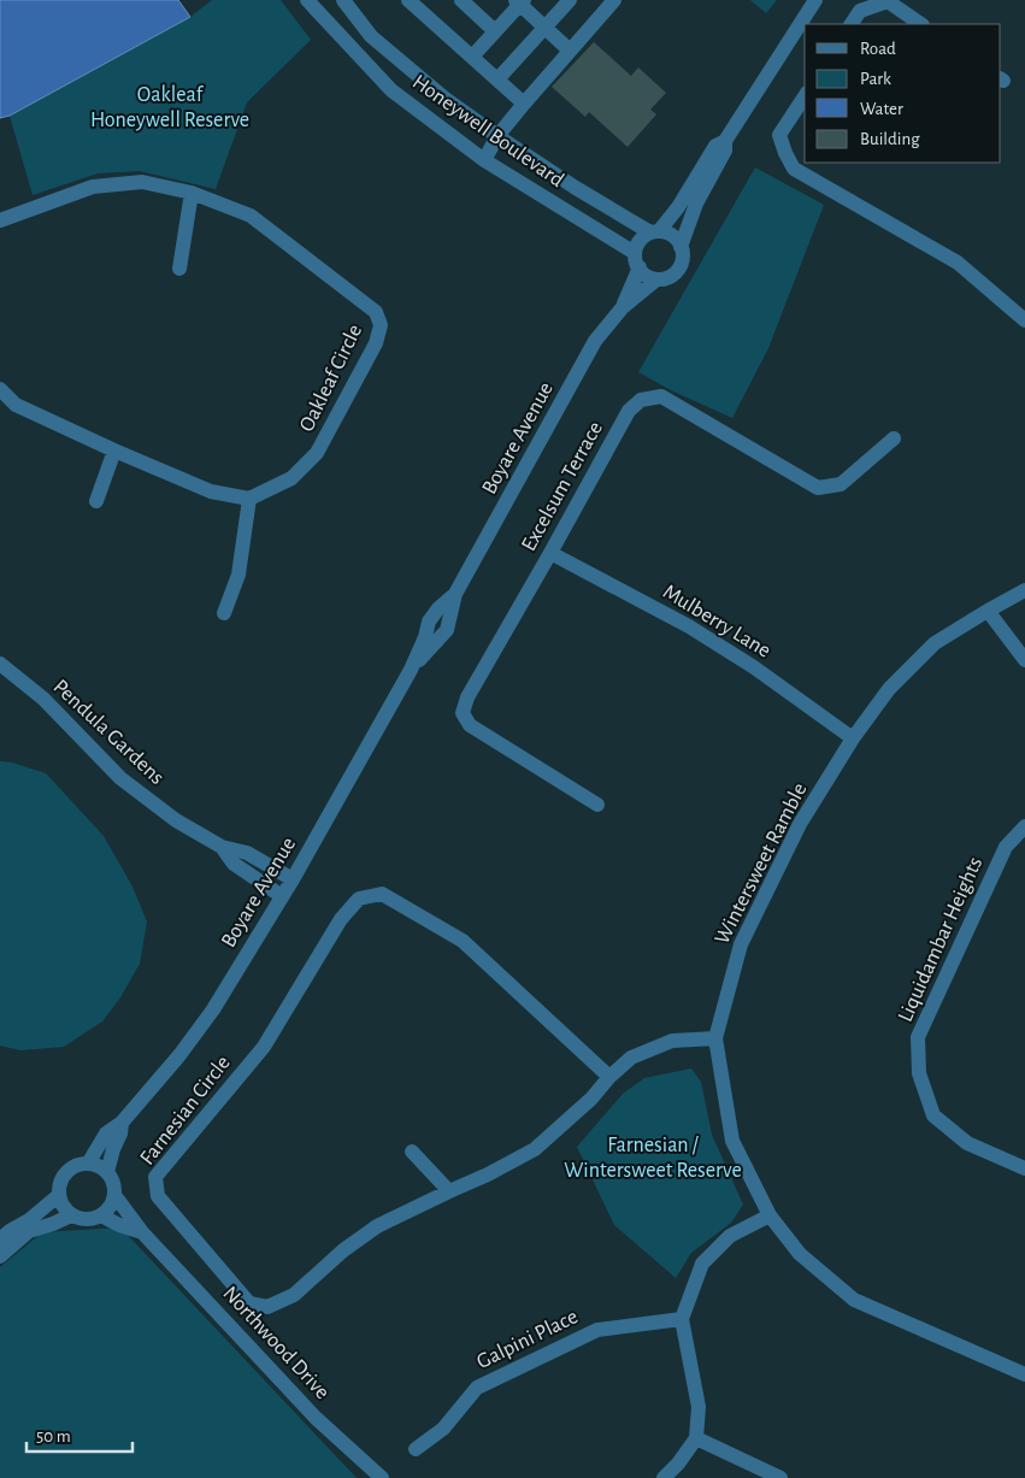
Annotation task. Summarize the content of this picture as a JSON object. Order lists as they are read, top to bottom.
{
  "streets": {
    "street": [
      "Honeywell Boulevard",
      "Oakleaf Circle",
      "Boyare Avenue",
      "Excelsum Terrace",
      "Mulberry Lane",
      "Pendula Gardens",
      "Wintersweet Ramble",
      "Liquidambar Heights",
      "Farnesian Circle",
      "Galpini Place",
      "Northwood Drive"
    ]
  },
  "crossings": [
    ["Honeywell Boulevard", "Boyare Avenue"],
    ["Boyare Avenue", "Pendula Gardens"],
    ["Boyare Avenue", "Northwood Drive"],
    ["Excelsum Terrace", "Mulberry Lane"],
    ["Mulberry Lane", "Wintersweet Ramble"],
    ["Wintersweet Ramble", "Farnesian Circle"]
  ],
  "parks": ["Oakleaf Honeywell Reserve", "Farnesian / Wintersweet Reserve"],
  "legend": [
    "Road",
    "Park",
    "Water",
    "Building"
  ],
  "scale_bar": "50 m"
}
